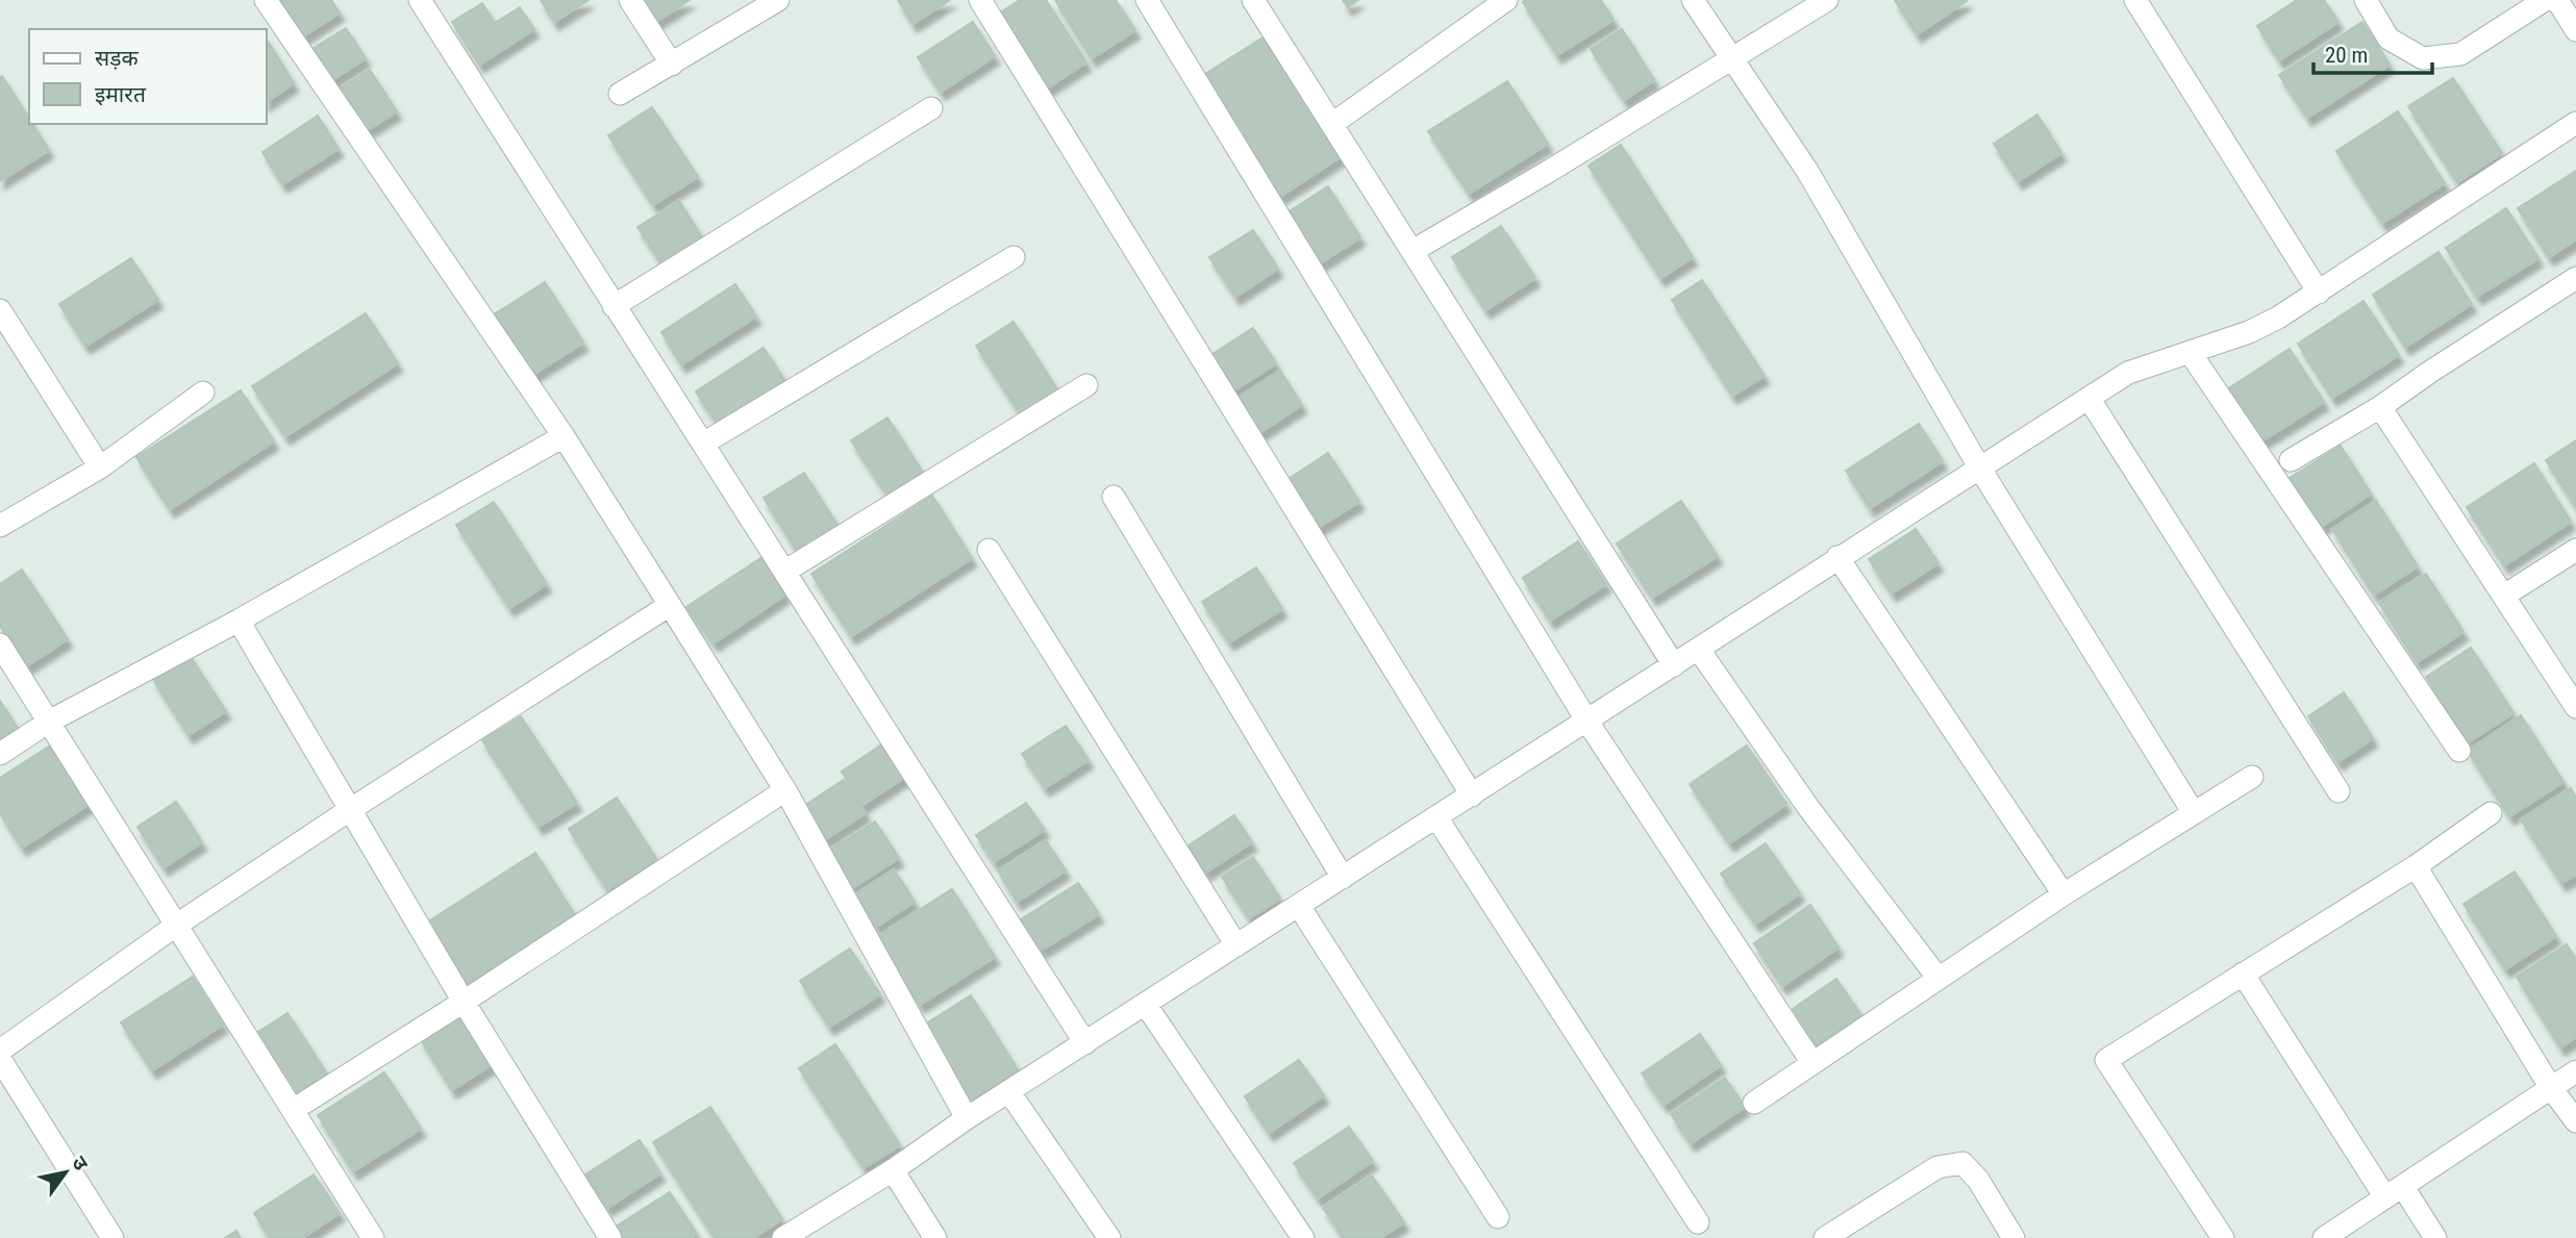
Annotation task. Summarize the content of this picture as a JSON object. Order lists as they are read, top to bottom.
{
  "legend": ["सड़क", "इमारत"],
  "scale_bar": "20 m",
  "north": "top right"
}
